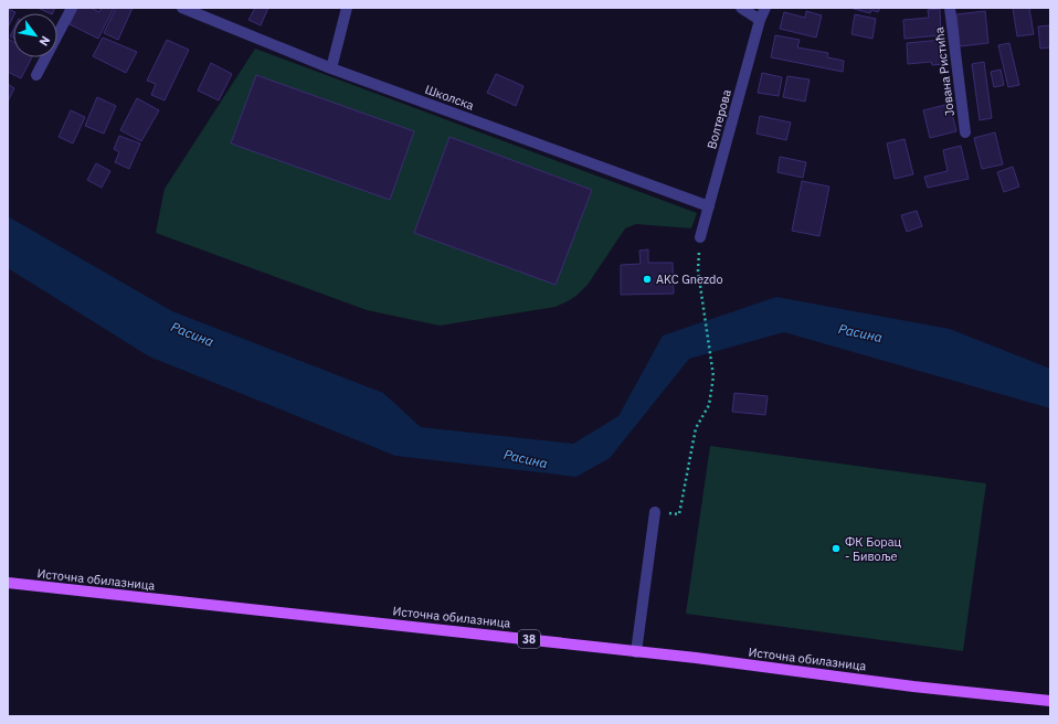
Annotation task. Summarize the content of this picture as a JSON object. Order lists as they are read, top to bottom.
{
  "streets": {
    "main road": ["Источна обилазница", "38"],
    "street": ["Јована Ристића", "Школска", "Волтерова"]
  },
  "crossings": [
    ["Школска", "Волтерова"]
  ],
  "water": ["Расина"],
  "places": ["AKC Gnezdo", "ФК Борац - Бивоље"],
  "north": "bottom right"
}
